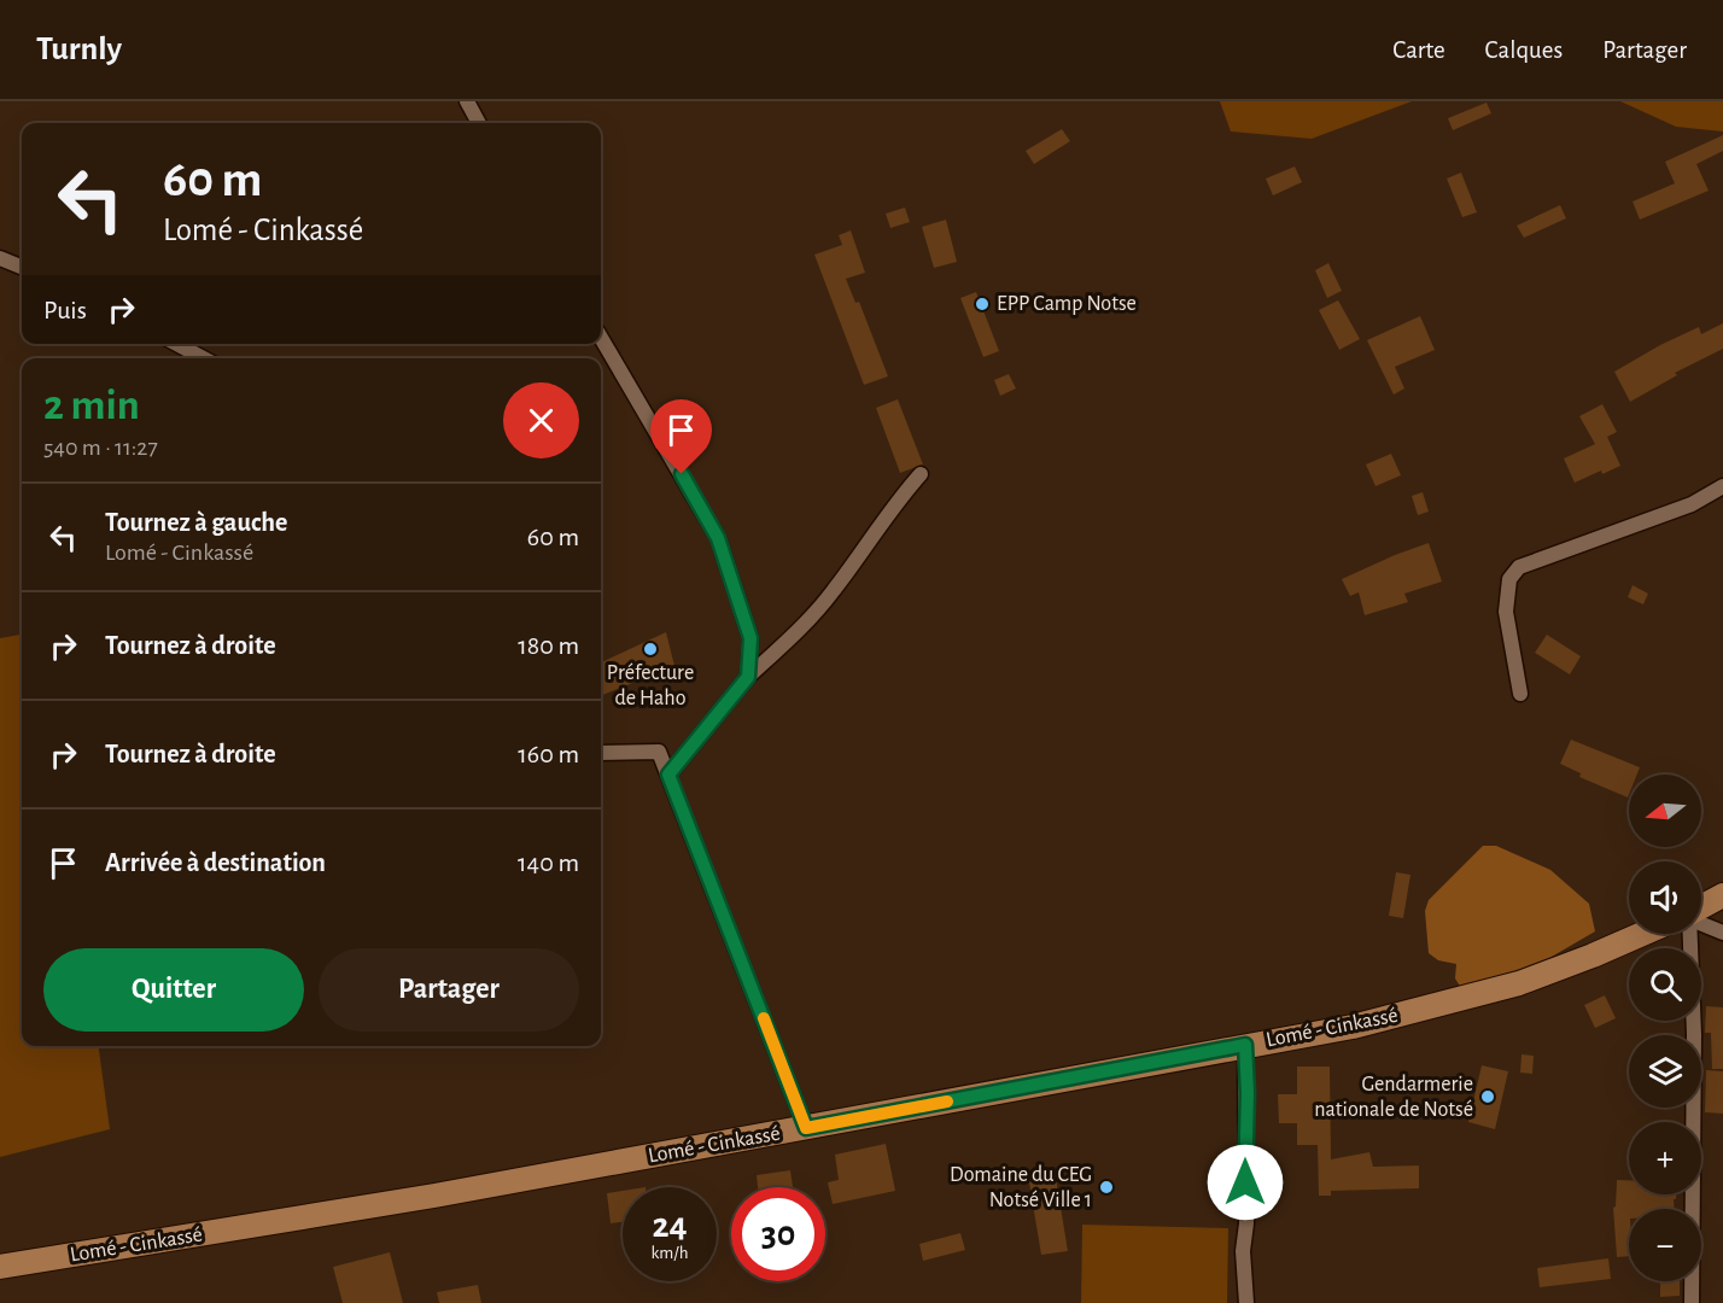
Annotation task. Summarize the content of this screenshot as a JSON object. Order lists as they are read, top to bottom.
{
  "streets": {
    "highway": ["Lomé - Cinkassé"]
  },
  "places": [
    "EPP Camp Notse",
    "Préfecture de Haho",
    "Gendarmerie nationale de Notsé",
    "Domaine du CEG Notsé Ville 1"
  ],
  "north": "left",
  "page": {
    "header": "Turnly",
    "nav": ["Carte", "Calques", "Partager"],
    "turn": ["60 m", "Lomé - Cinkassé"],
    "then": "Puis",
    "heading": ["2 min", "540 m · 11:27"],
    "list": [
      {
        "name": "Tournez à gauche",
        "note": "Lomé - Cinkassé",
        "value": "60 m"
      },
      {
        "name": "Tournez à droite",
        "value": "180 m"
      },
      {
        "name": "Tournez à droite",
        "value": "160 m"
      },
      {
        "name": "Arrivée à destination",
        "value": "140 m"
      }
    ],
    "map_buttons": ["+", "−"],
    "buttons": ["Quitter", "Partager"],
    "speed": "24 km/h",
    "limit": "30"
  }
}
